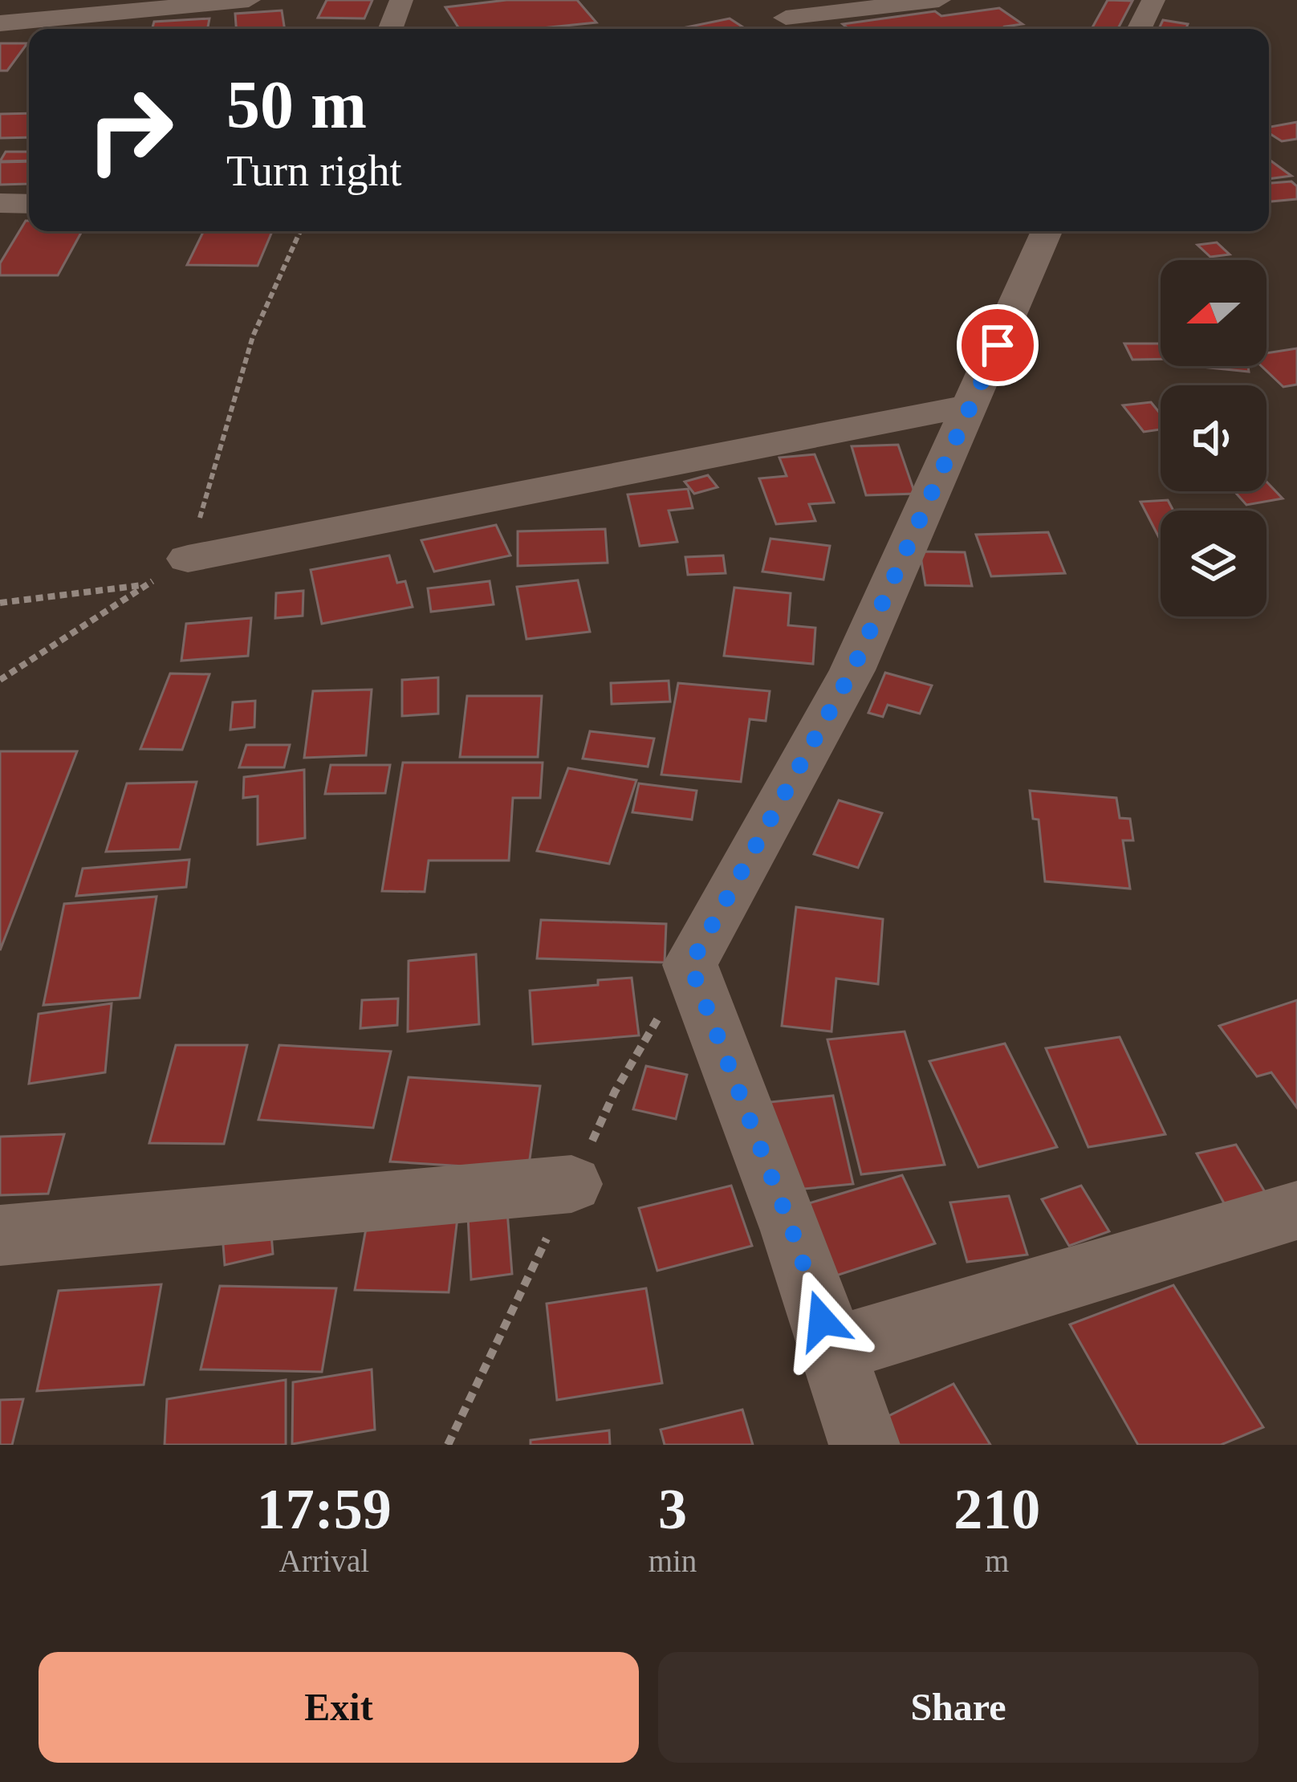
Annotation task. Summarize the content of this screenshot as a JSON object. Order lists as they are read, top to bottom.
{
  "north": "left",
  "page": {
    "turn": ["50 m", "Turn right"],
    "eta": [
      "17:59",
      "Arrival",
      "3",
      "min",
      "210",
      "m"
    ],
    "buttons": ["Exit", "Share"]
  }
}
